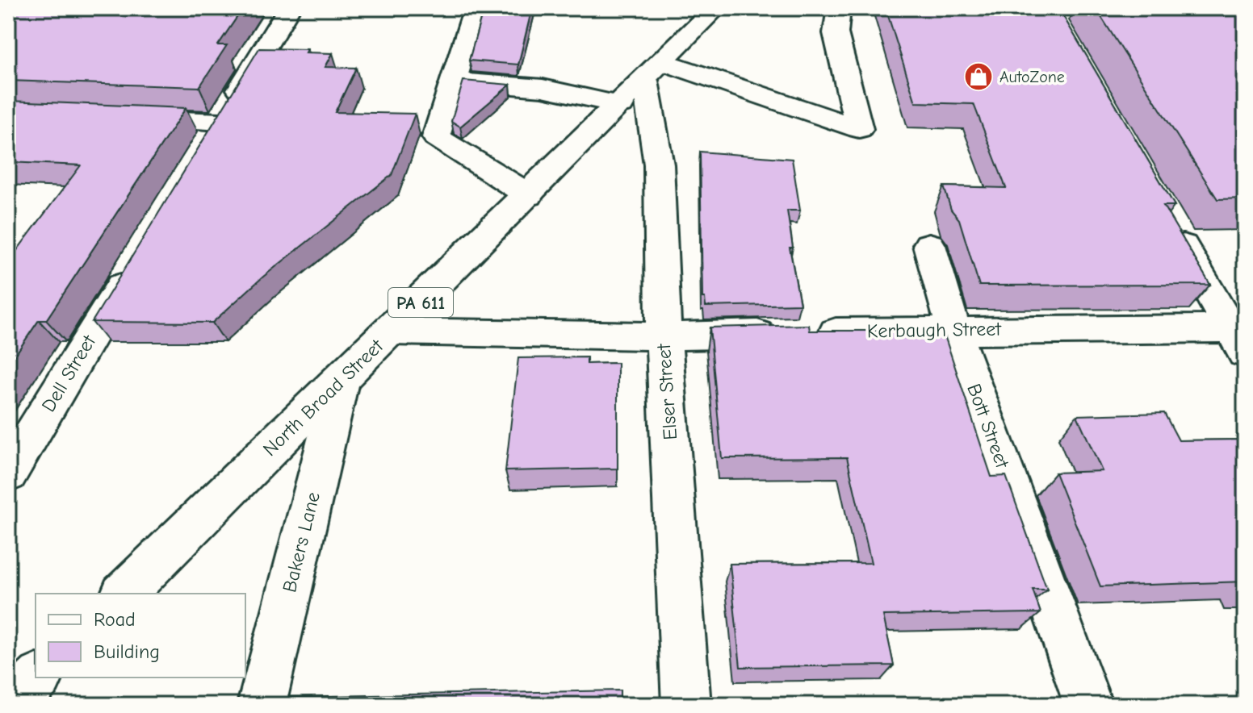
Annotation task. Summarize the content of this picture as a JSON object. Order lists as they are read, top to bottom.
{
  "streets": {
    "street": [
      "PA 611",
      "Kerbaugh Street",
      "Dell Street",
      "Elser Street",
      "North Broad Street",
      "Bott Street",
      "Bakers Lane"
    ]
  },
  "crossings": [
    ["Kerbaugh Street", "Elser Street"],
    ["Kerbaugh Street", "North Broad Street"],
    ["Kerbaugh Street", "Bott Street"],
    ["Elser Street", "North Broad Street"],
    ["North Broad Street", "Bakers Lane"]
  ],
  "places": {
    "shop": ["AutoZone"]
  },
  "legend": ["Road", "Building"]
}
